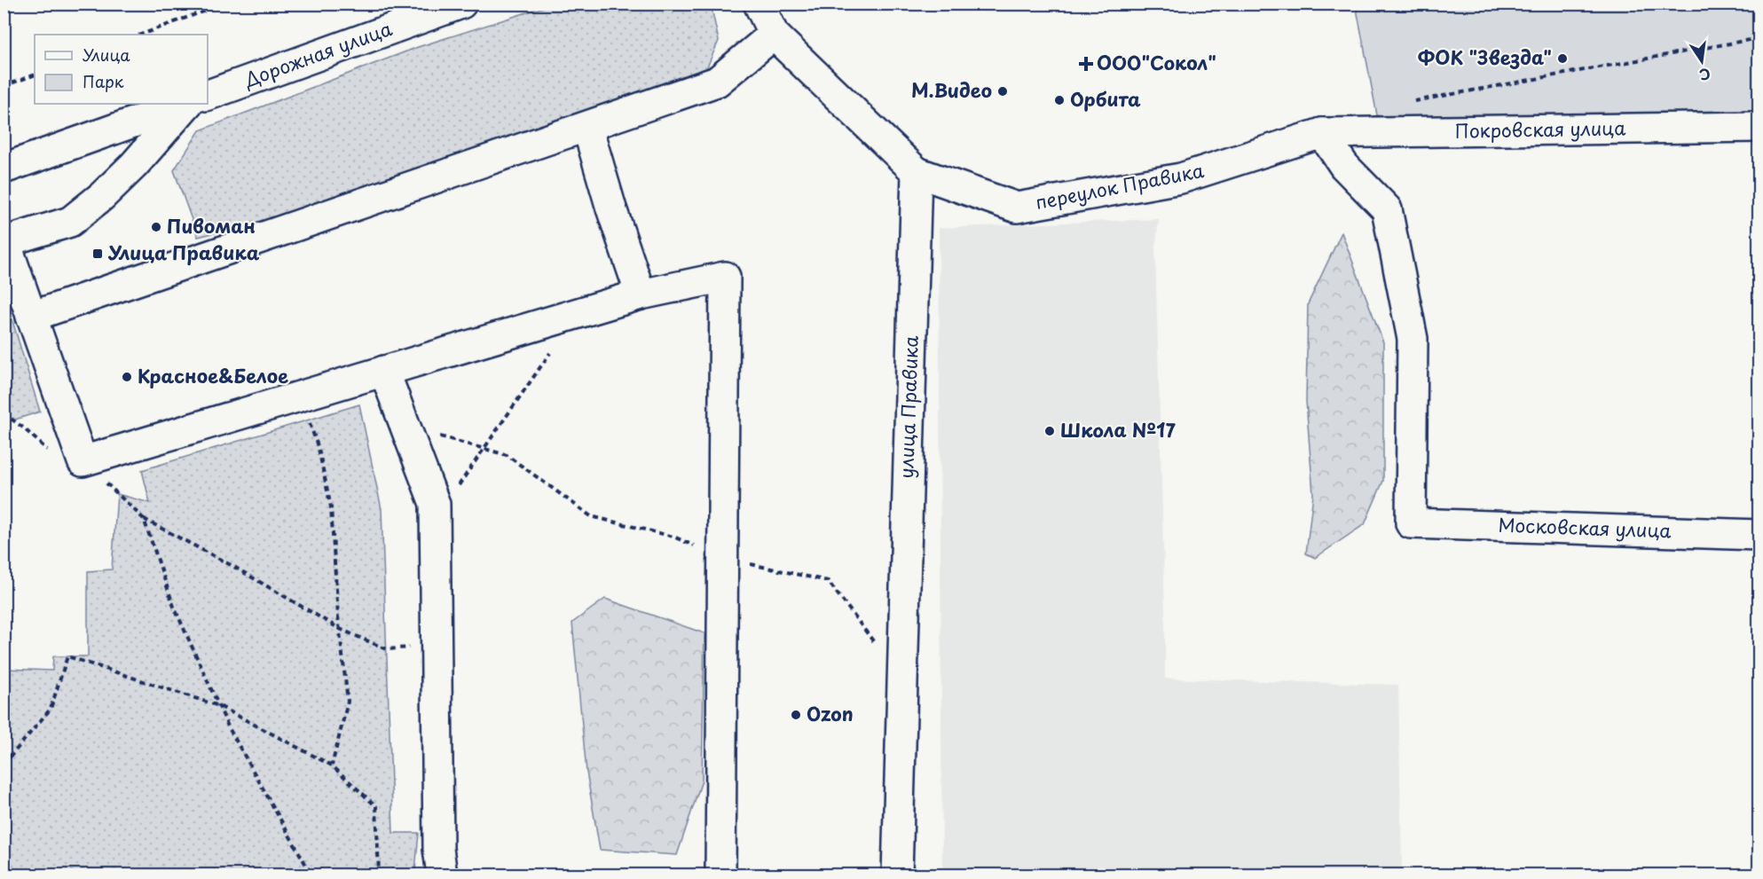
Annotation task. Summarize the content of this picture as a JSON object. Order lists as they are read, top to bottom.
{
  "streets": {
    "street": [
      "Дорожная улица",
      "Покровская улица",
      "переулок Правика",
      "улица Правика",
      "Московская улица"
    ]
  },
  "crossings": [
    ["Покровская улица", "переулок Правика"],
    ["Покровская улица", "Московская улица"],
    ["переулок Правика", "улица Правика"],
    ["переулок Правика", "Московская улица"]
  ],
  "places": {
    "other": [
      "ФОК \"Звезда\"",
      "М.Видео",
      "Орбита",
      "Пивоман",
      "Красное&Белое",
      "Школа №17",
      "Ozon"
    ],
    "health": ["ООО\"Сокол\""],
    "transit": ["Улица Правика"]
  },
  "legend": ["Улица", "Парк"],
  "north": "bottom"
}
